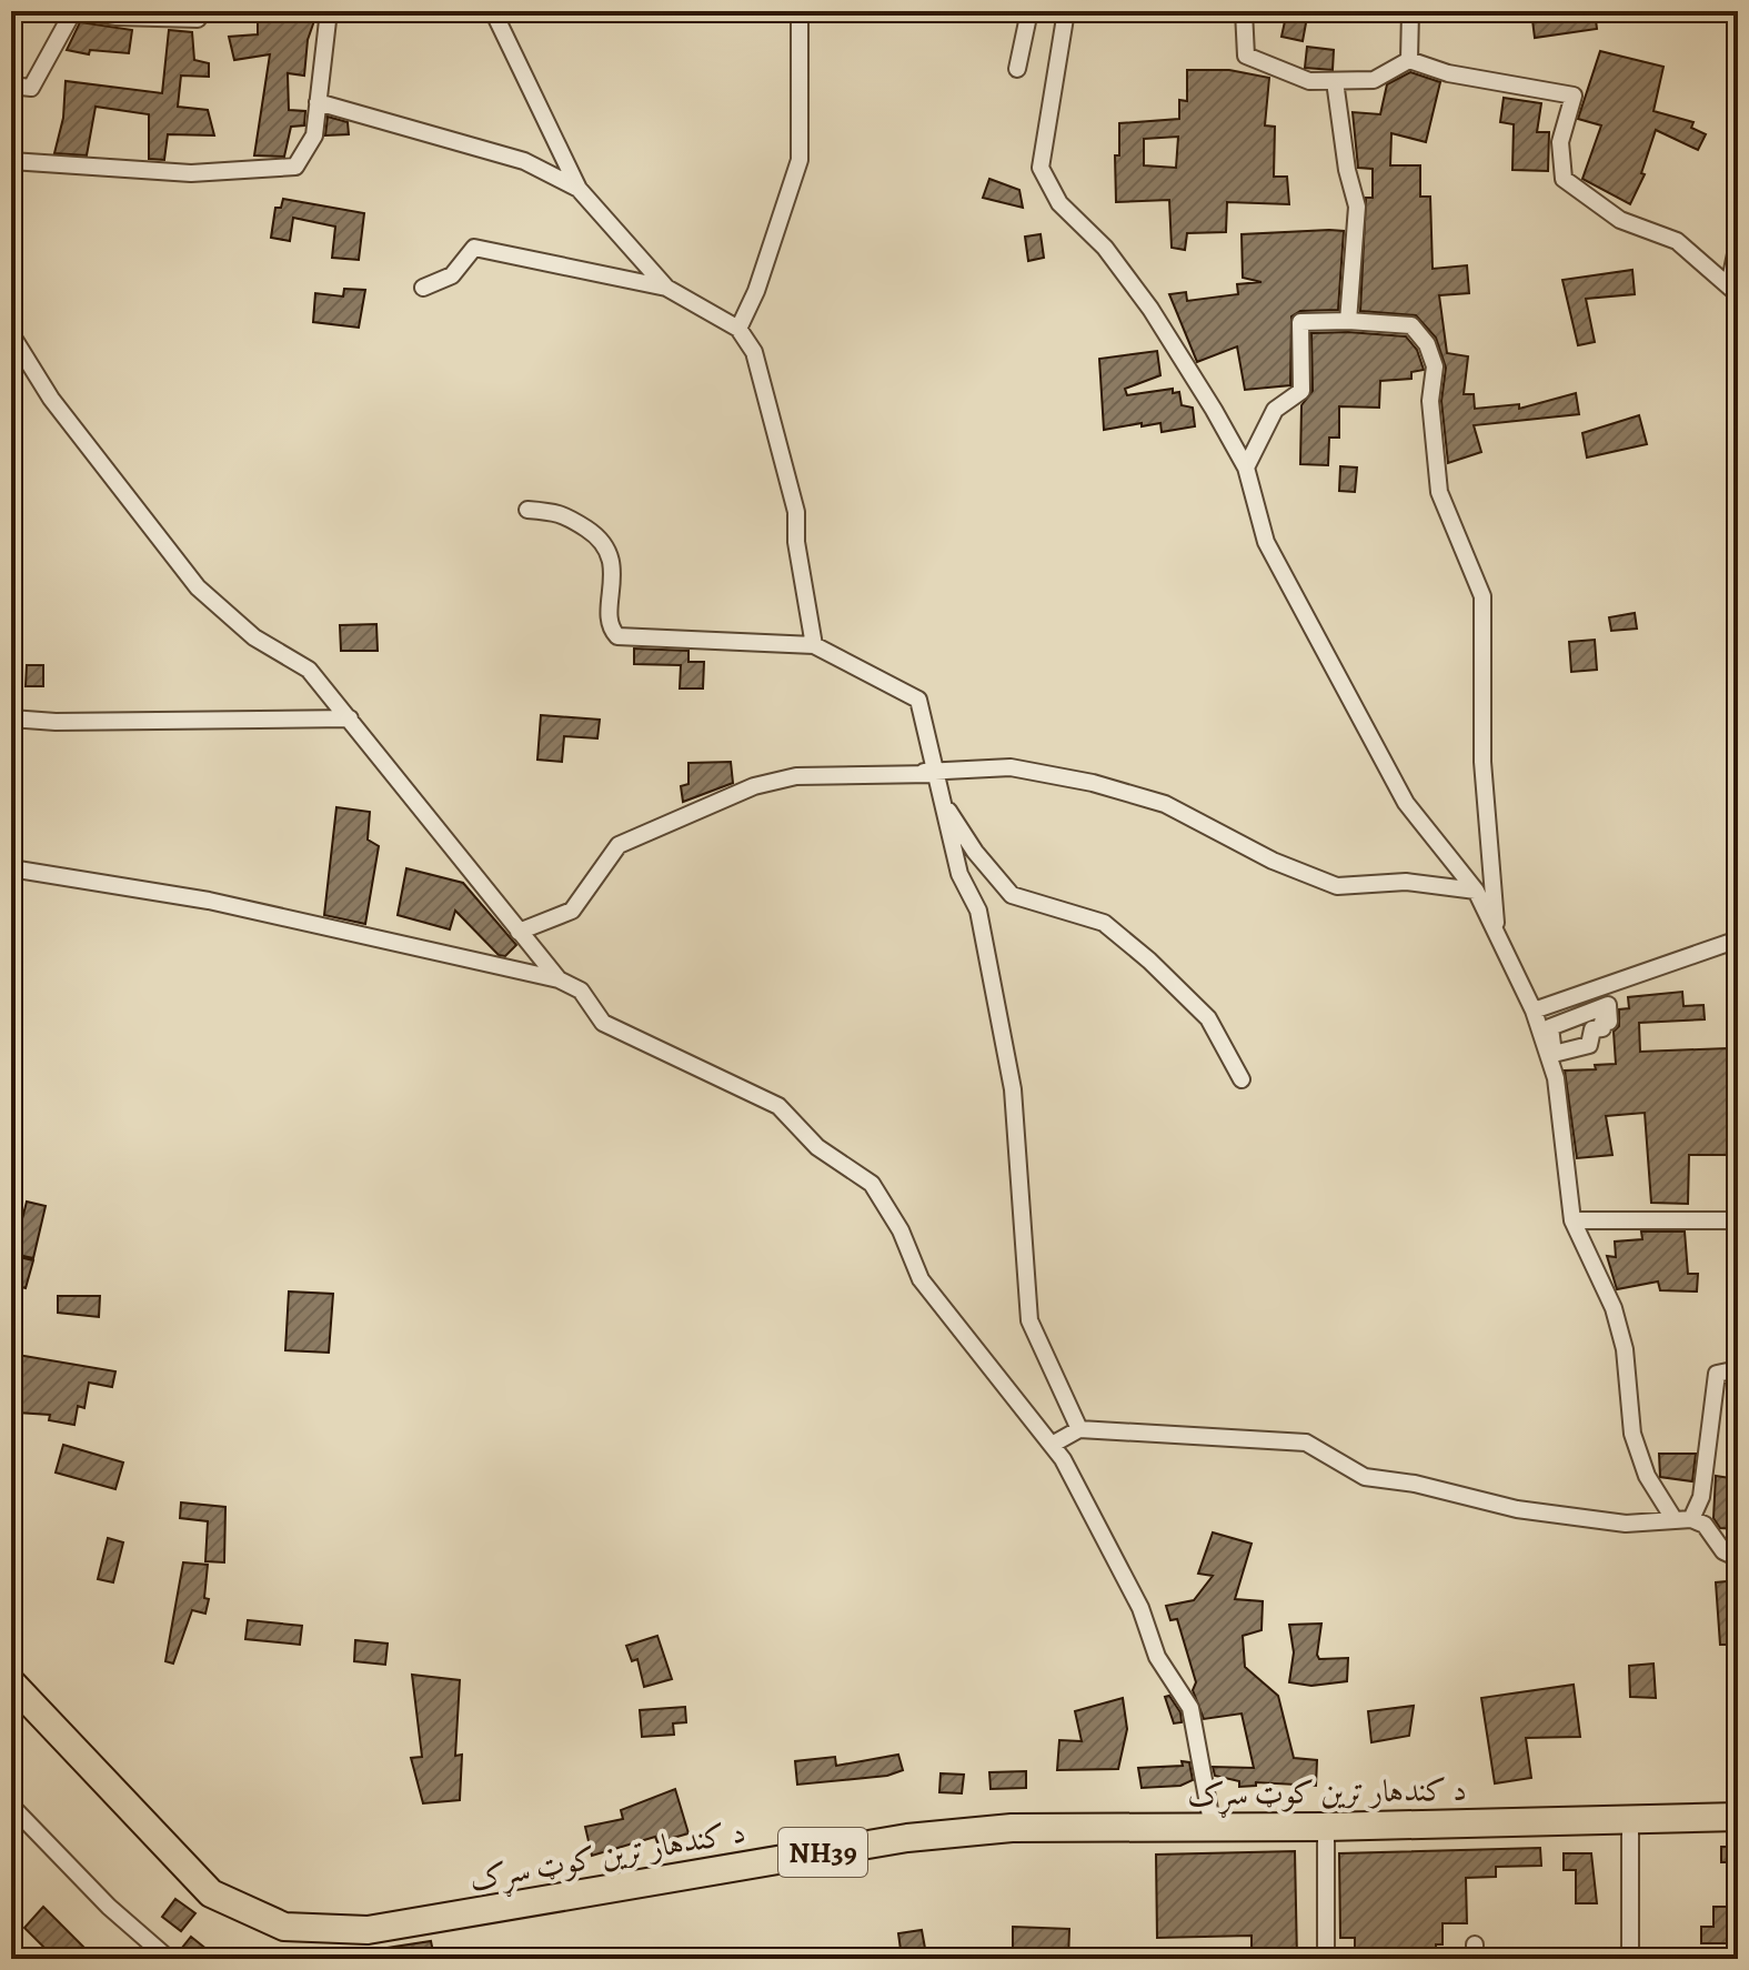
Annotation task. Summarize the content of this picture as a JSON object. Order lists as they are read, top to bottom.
{
  "streets": {
    "main road": ["د کندهار ترين کوټ سړک", "NH39"]
  }
}
